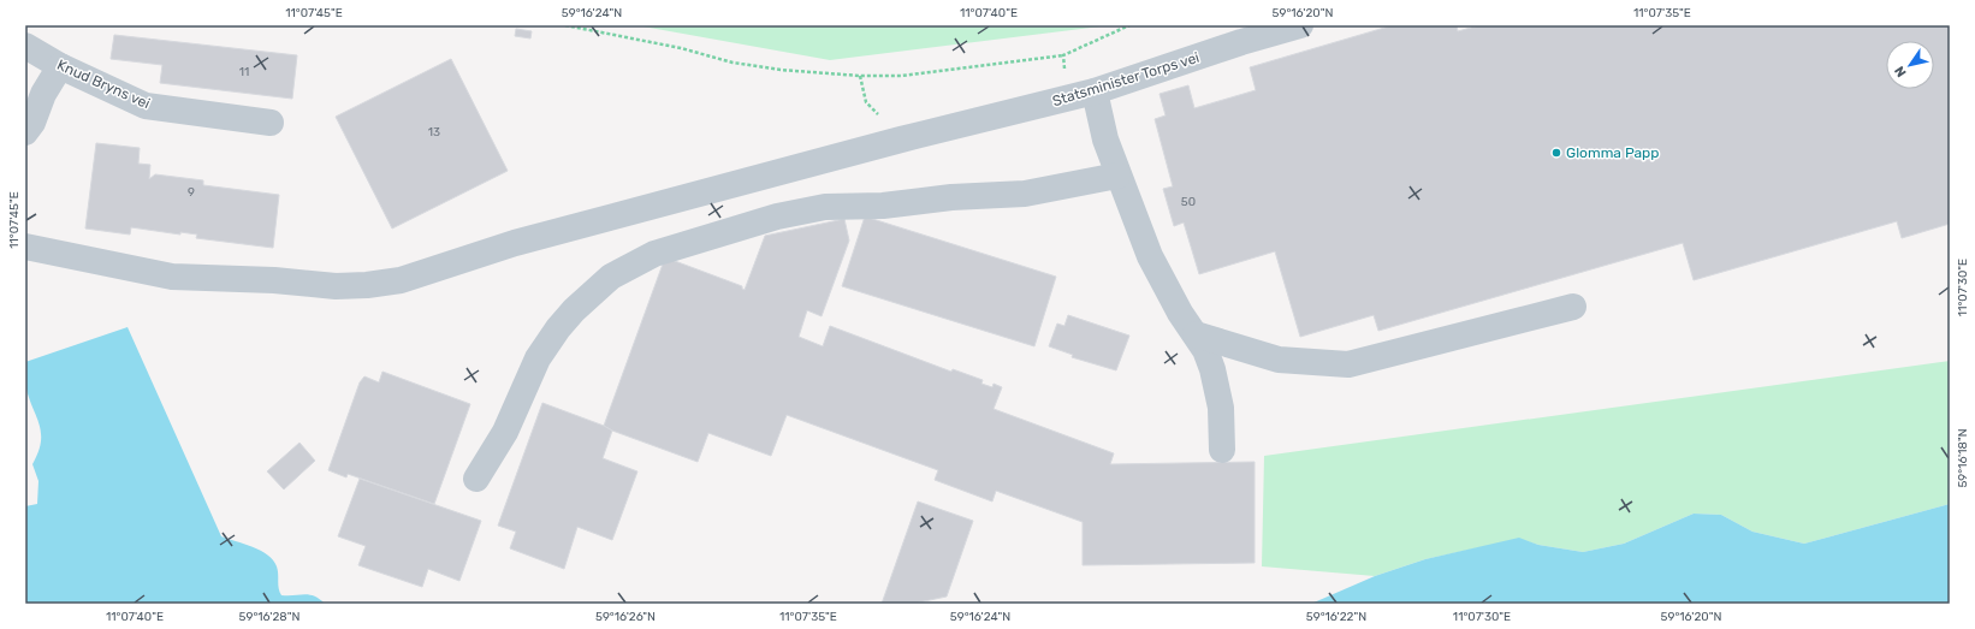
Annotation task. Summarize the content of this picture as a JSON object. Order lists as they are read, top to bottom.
{
  "streets": {
    "street": ["Statsminister Torps vei", "Knud Bryns vei"]
  },
  "places": ["Glomma Papp"],
  "house_numbers": [
    "11",
    "13",
    "9",
    "50"
  ],
  "north": "bottom left",
  "coordinates": [
    "11°07'45\"E",
    "59°16'24\"N",
    "11°07'40\"E",
    "59°16'20\"N",
    "11°07'35\"E",
    "11°07'30\"E",
    "59°16'18\"N",
    "59°16'28\"N",
    "59°16'26\"N",
    "59°16'22\"N"
  ]
}
